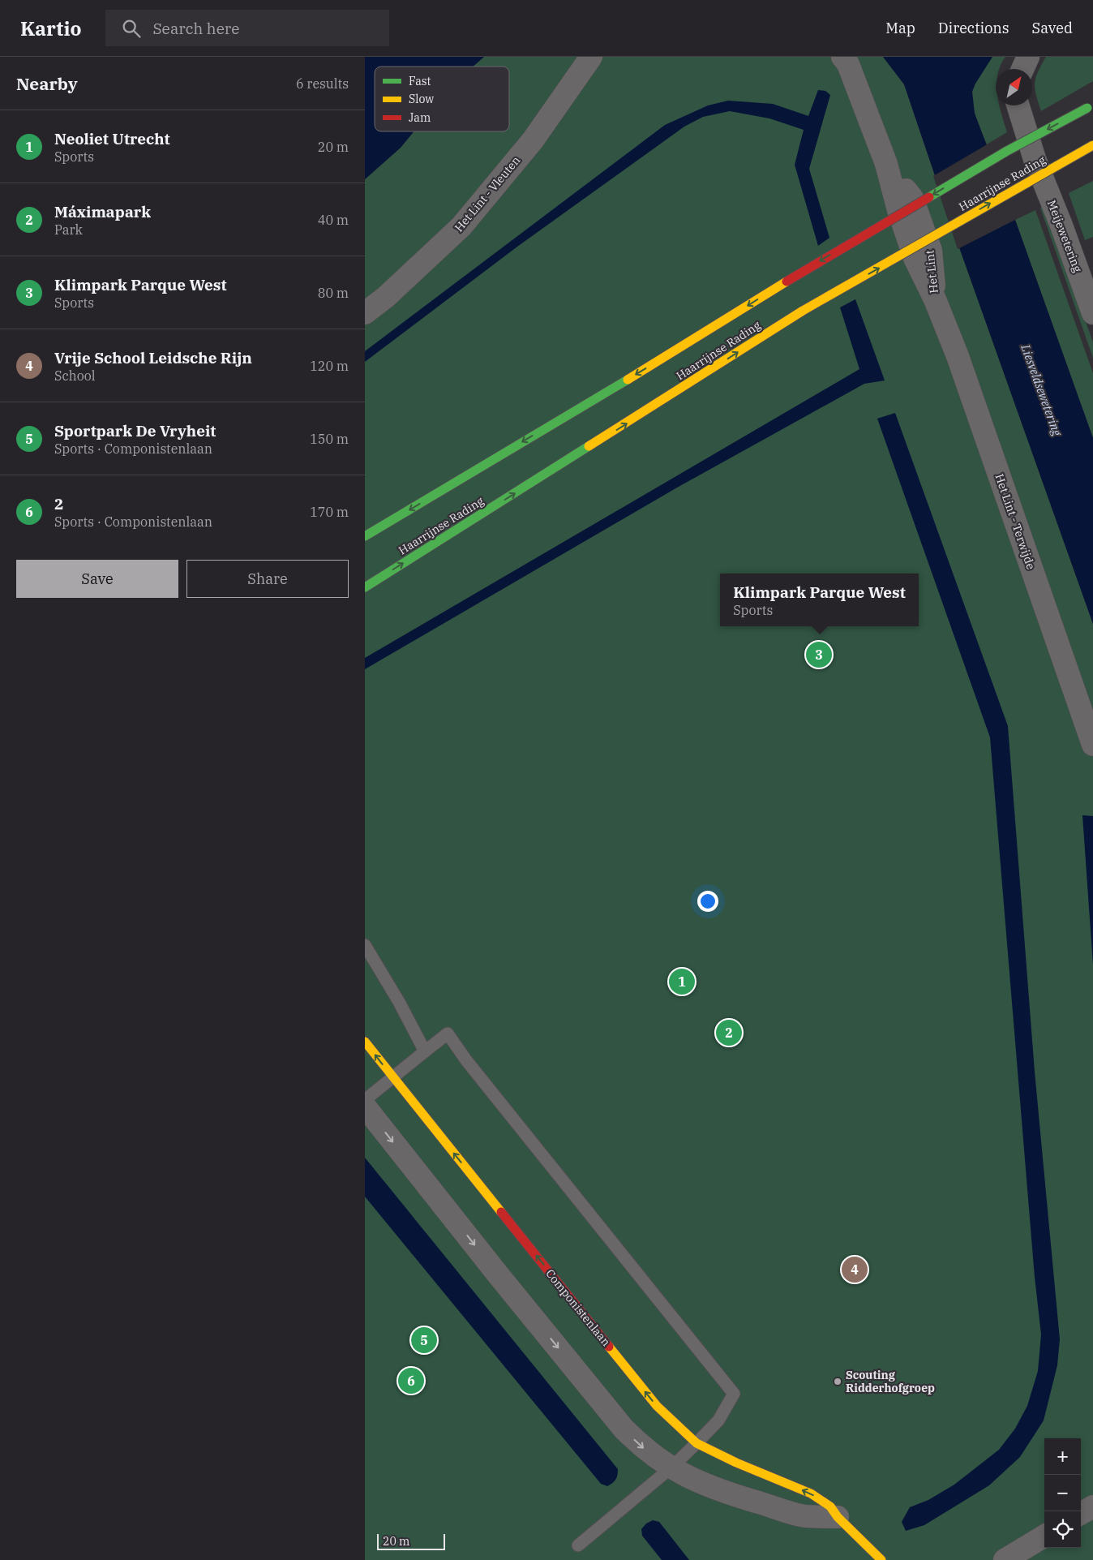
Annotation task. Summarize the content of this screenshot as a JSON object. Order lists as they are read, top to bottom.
{
  "streets": {
    "main road": ["Haarrijnse Rading", "Componistenlaan"],
    "street": [
      "Het Lint - Vleuten",
      "Meijewetering",
      "Het Lint",
      "Het Lint - Terwijde"
    ]
  },
  "crossings": [
    ["Het Lint", "Het Lint - Terwijde"]
  ],
  "one_way": ["Componistenlaan"],
  "water": ["Liesveldsewetering"],
  "places": ["Scouting Ridderhofgroep"],
  "legend": ["Fast", "Slow", "Jam"],
  "scale_bar": "20 m",
  "north": "top right",
  "page": {
    "header": "Kartio",
    "search": "Search here",
    "nav": ["Map", "Directions", "Saved"],
    "heading": ["Nearby", "6 results"],
    "list": [
      {
        "mark": "1",
        "name": "Neoliet Utrecht",
        "note": "Sports",
        "value": "20 m"
      },
      {
        "mark": "2",
        "name": "Máximapark",
        "note": "Park",
        "value": "40 m"
      },
      {
        "mark": "3",
        "name": "Klimpark Parque West",
        "note": "Sports",
        "value": "80 m"
      },
      {
        "mark": "4",
        "name": "Vrije School Leidsche Rijn",
        "note": "School",
        "value": "120 m"
      },
      {
        "mark": "5",
        "name": "Sportpark De Vryheit",
        "note": "Sports · Componistenlaan",
        "value": "150 m"
      },
      {
        "mark": "6",
        "name": "2",
        "note": "Sports · Componistenlaan",
        "value": "170 m"
      }
    ],
    "buttons": ["Save", "Share"],
    "popup": ["Klimpark Parque West", "Sports"],
    "pins": [
      "3",
      "1",
      "2",
      "4",
      "5",
      "6"
    ],
    "map_buttons": ["+", "−"],
    "scale": "20 m"
  }
}
